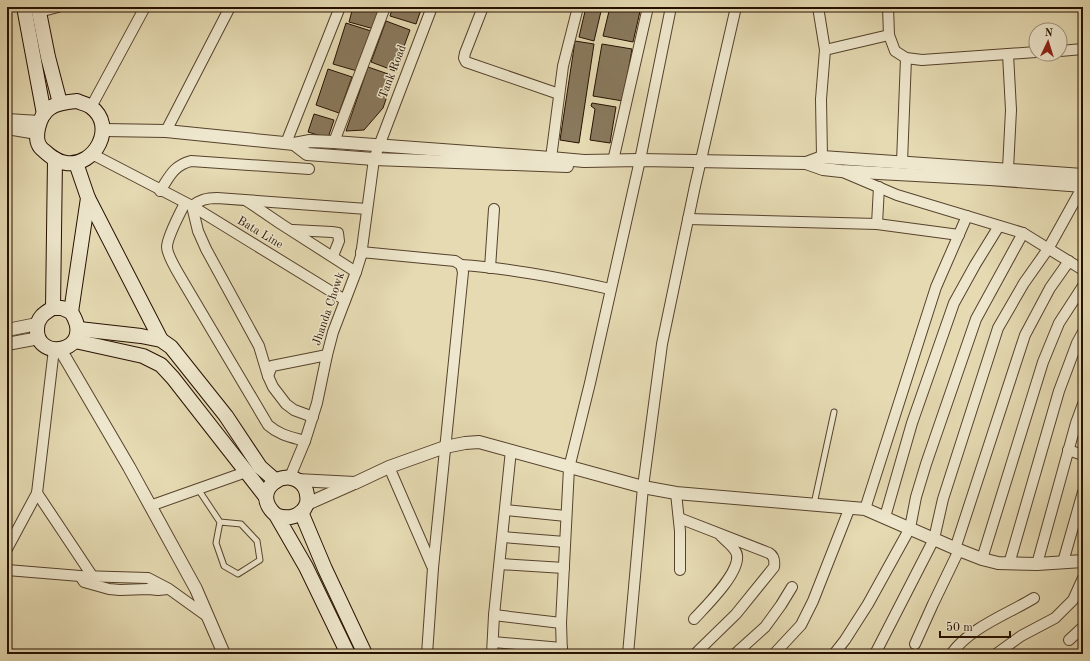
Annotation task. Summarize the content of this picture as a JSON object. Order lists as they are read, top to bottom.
{
  "streets": {
    "street": ["Tank Road", "Bata Line", "Jhanda Chowk"]
  },
  "crossings": [
    ["Tank Road", "Jhanda Chowk"],
    ["Bata Line", "Jhanda Chowk"]
  ],
  "scale_bar": "50 m",
  "north": "top"
}
